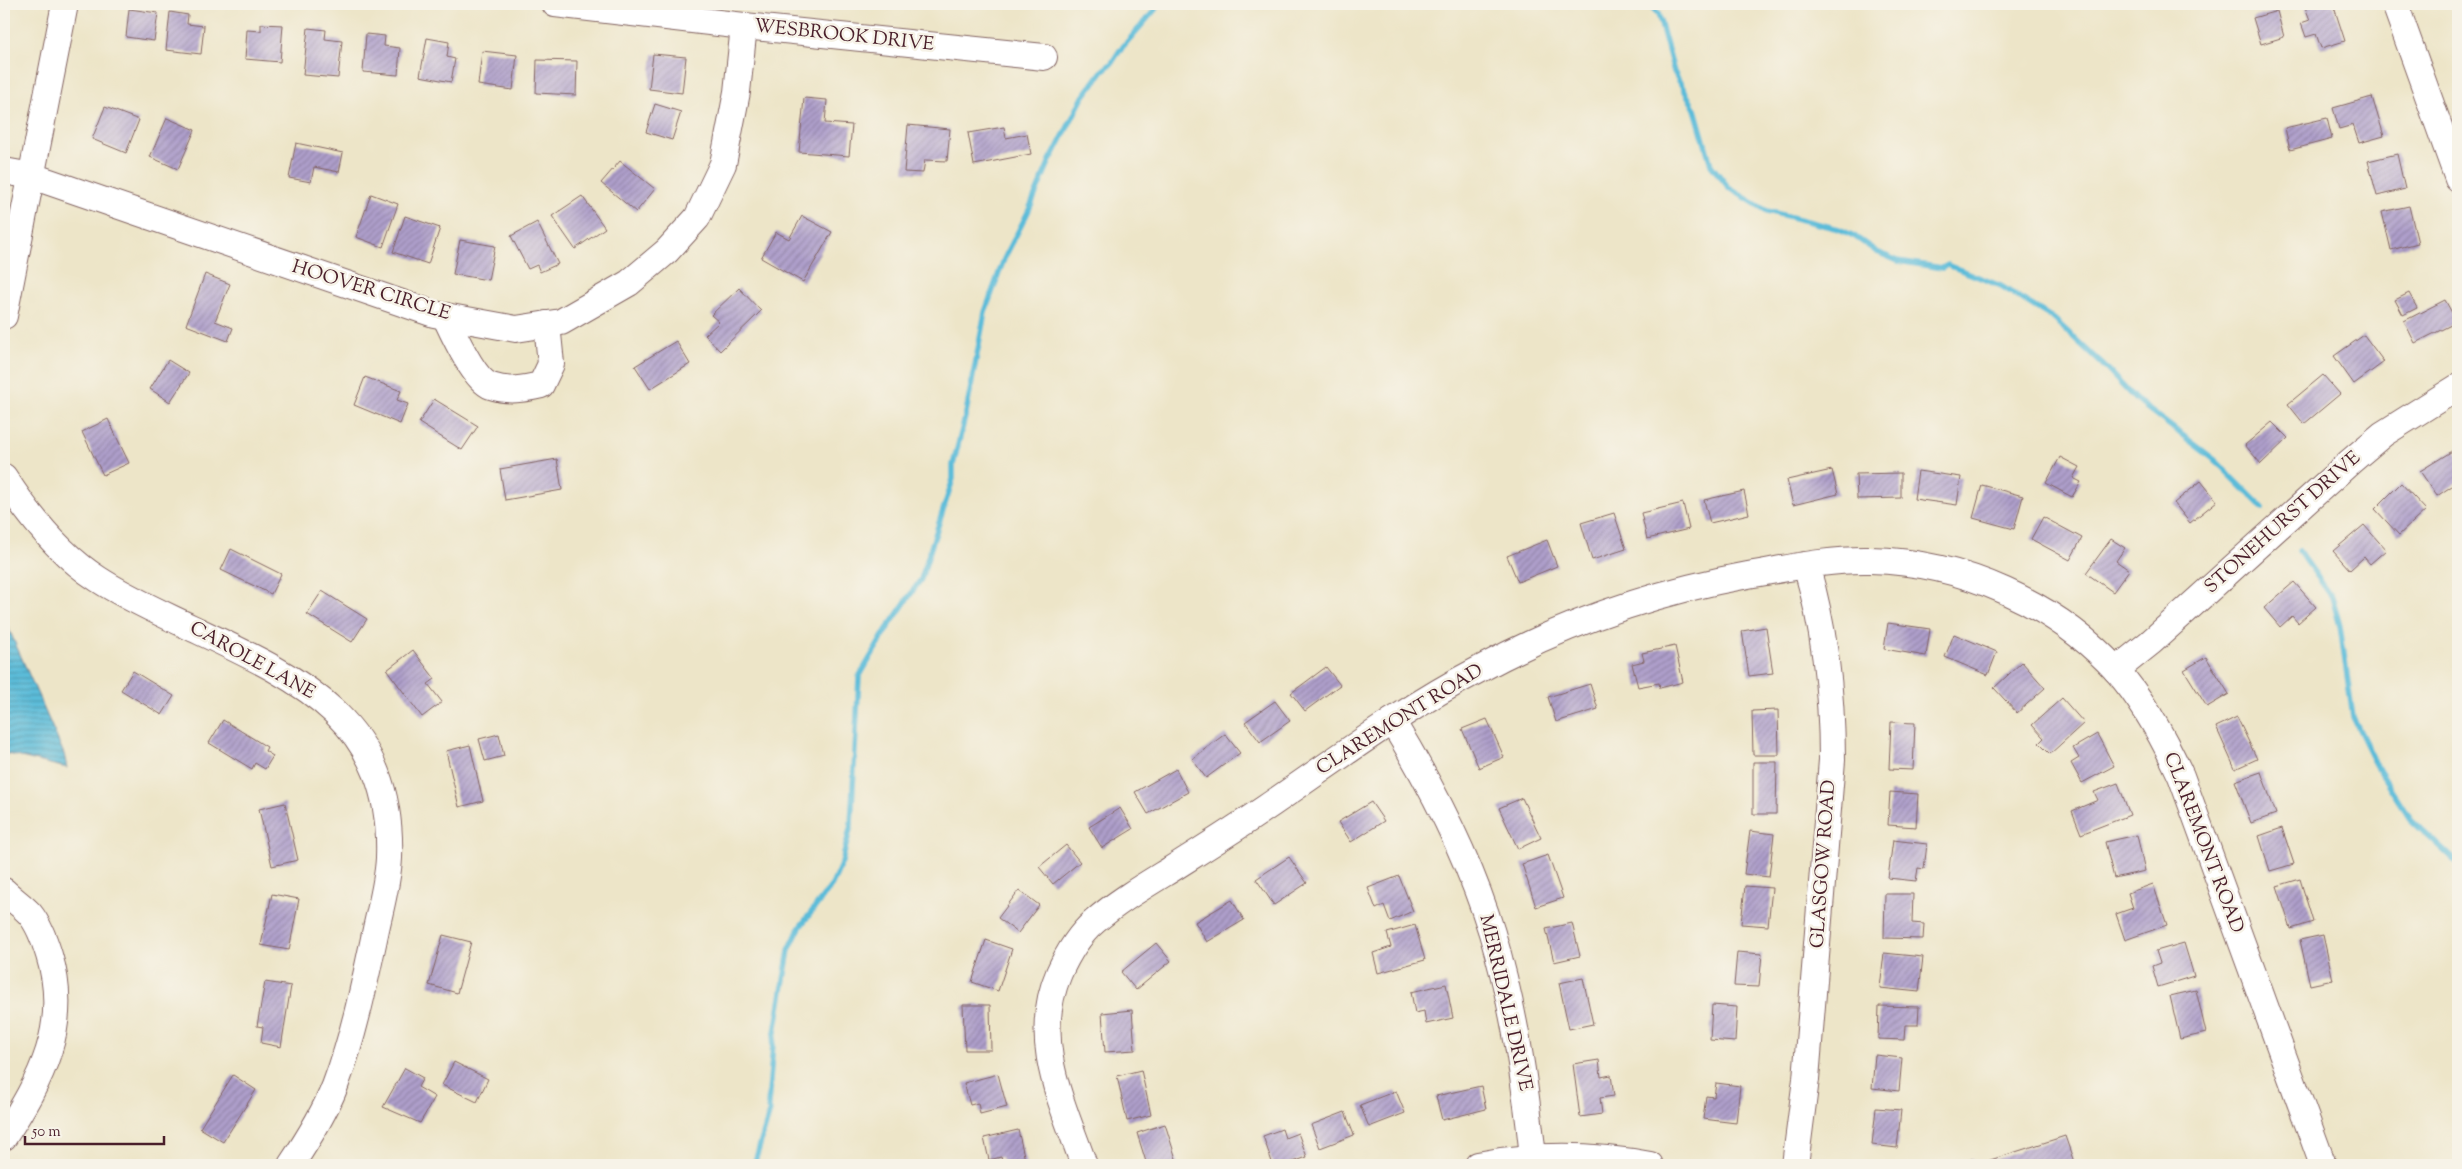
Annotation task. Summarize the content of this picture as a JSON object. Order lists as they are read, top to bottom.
{
  "streets": {
    "street": [
      "WESBROOK DRIVE",
      "HOOVER CIRCLE",
      "STONEHURST DRIVE",
      "CAROLE LANE",
      "CLAREMONT ROAD",
      "GLASGOW ROAD",
      "MERRIDALE DRIVE"
    ]
  },
  "crossings": [
    ["WESBROOK DRIVE", "HOOVER CIRCLE"],
    ["STONEHURST DRIVE", "CLAREMONT ROAD"],
    ["CLAREMONT ROAD", "GLASGOW ROAD"],
    ["CLAREMONT ROAD", "MERRIDALE DRIVE"]
  ],
  "scale_bar": "50 m"
}
